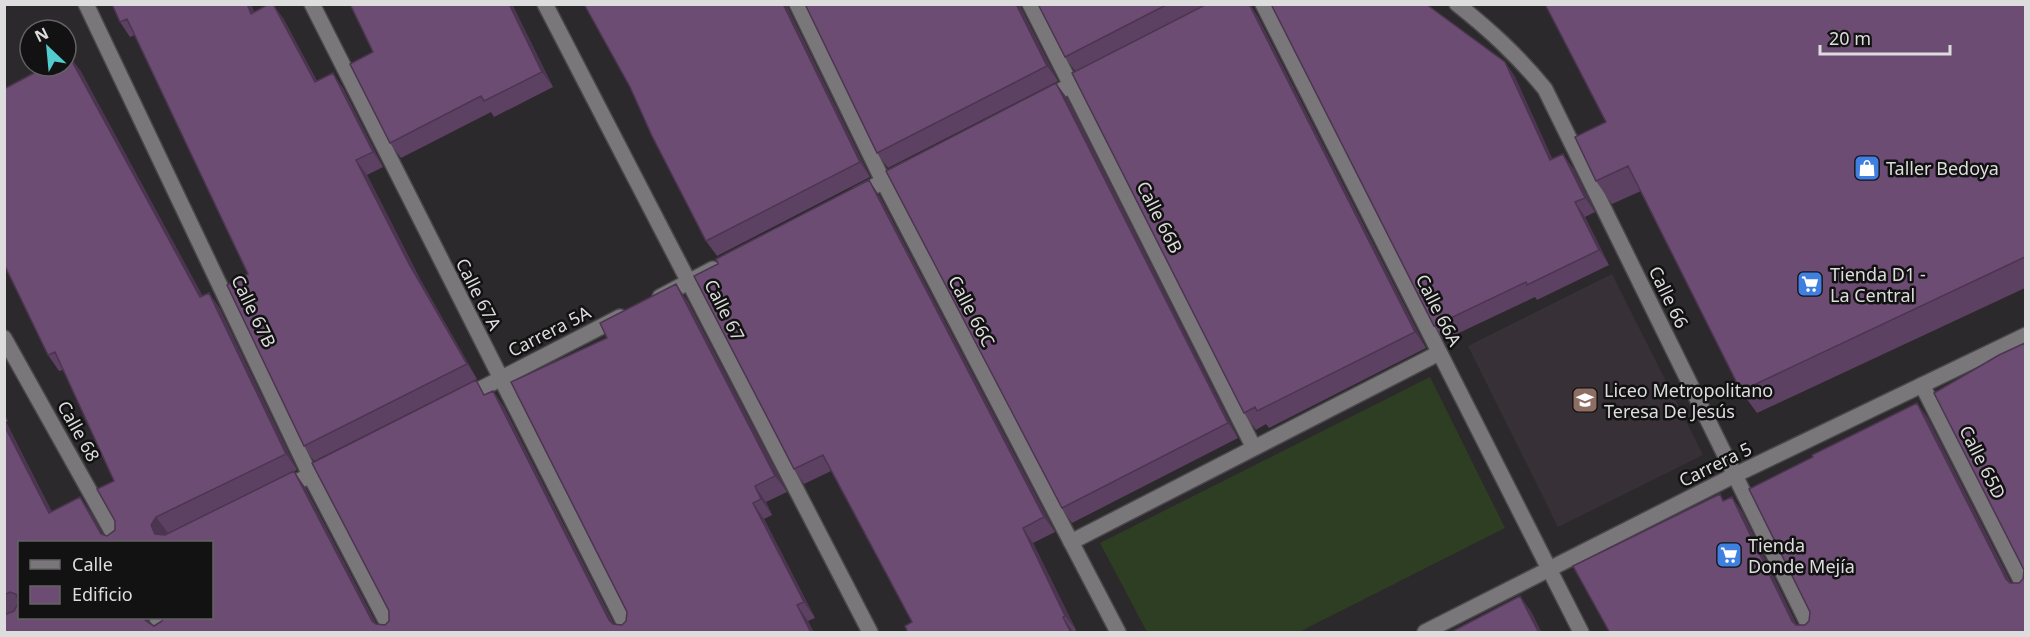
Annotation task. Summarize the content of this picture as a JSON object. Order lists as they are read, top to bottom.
{
  "streets": {
    "street": [
      "Calle 66B",
      "Calle 67A",
      "Calle 66",
      "Calle 67",
      "Calle 66A",
      "Calle 67B",
      "Calle 66C",
      "Carrera 5A",
      "Calle 68",
      "Calle 65D",
      "Carrera 5"
    ]
  },
  "crossings": [
    ["Calle 67A", "Carrera 5A"],
    ["Calle 66", "Carrera 5"],
    ["Calle 67", "Carrera 5A"],
    ["Calle 66A", "Carrera 5"],
    ["Calle 65D", "Carrera 5"]
  ],
  "places": {
    "shop": ["Taller Bedoya"],
    "supermarket": ["Tienda D1 - La Central", "Tienda Donde Mejía"],
    "school or university": ["Liceo Metropolitano Teresa De Jesús"]
  },
  "legend": ["Calle", "Edificio"],
  "scale_bar": "20 m",
  "north": "top left"
}
